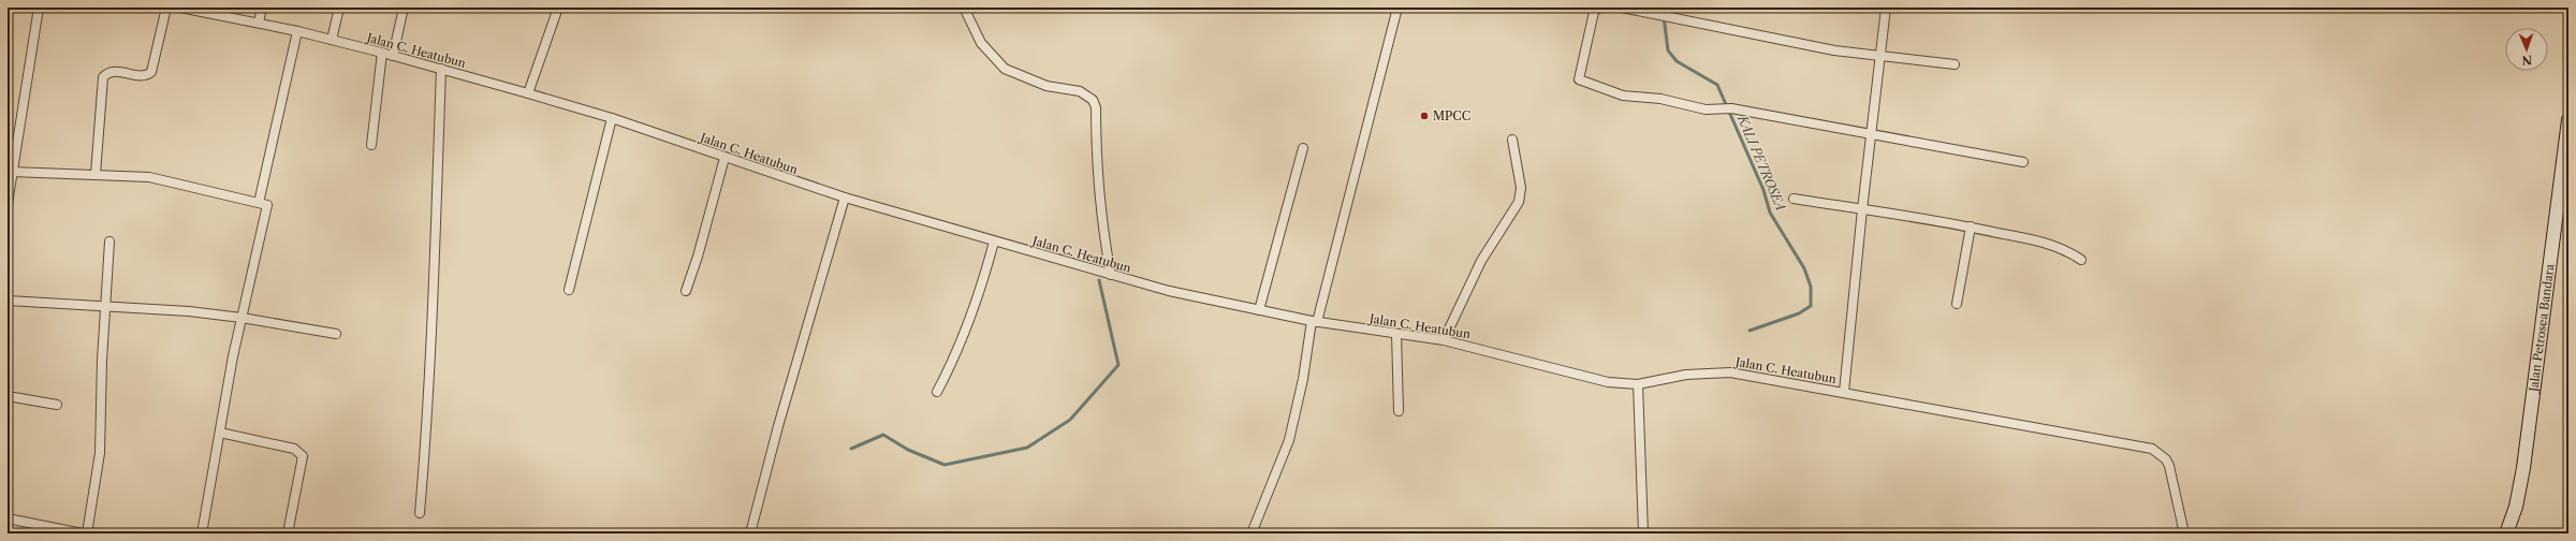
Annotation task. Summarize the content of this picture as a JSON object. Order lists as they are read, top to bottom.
{
  "streets": {
    "main road": ["Jalan Petrosea Bandara"],
    "street": ["Jalan C. Heatubun"]
  },
  "water": ["KALI PETROSEA"],
  "places": ["MPCC"],
  "north": "bottom"
}
